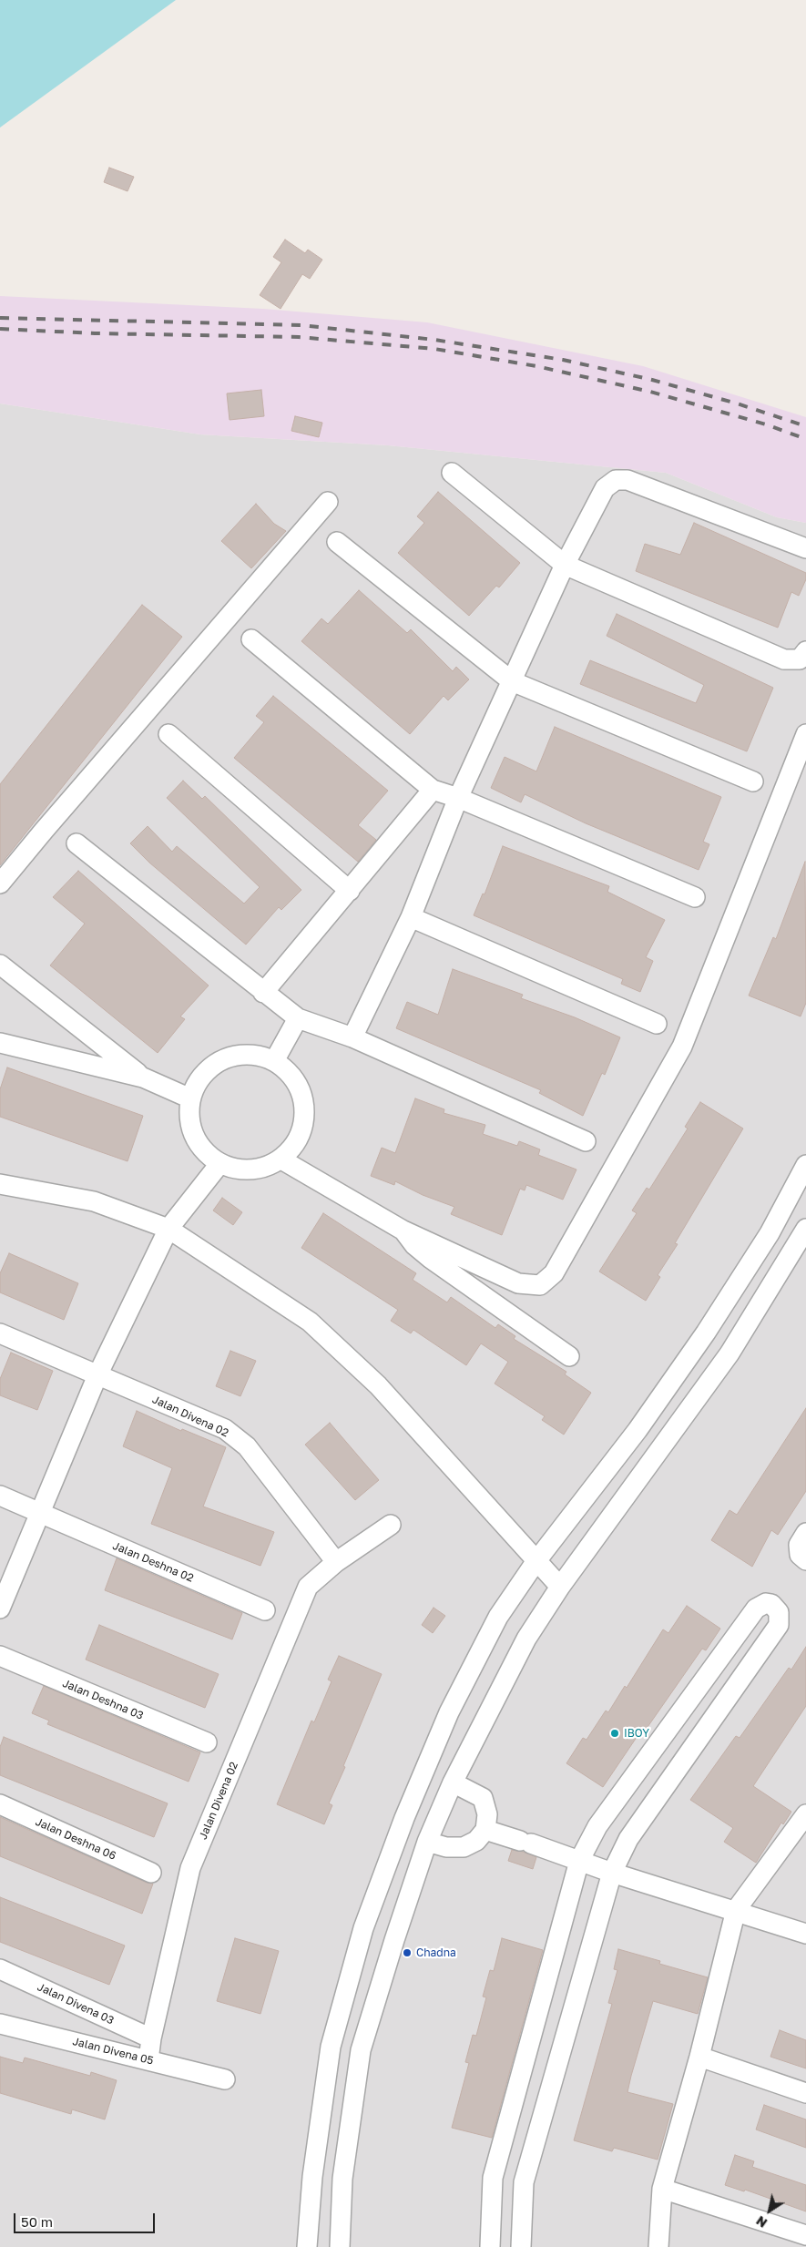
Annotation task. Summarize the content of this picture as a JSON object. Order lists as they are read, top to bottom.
{
  "streets": {
    "street": [
      "Jalan Divena 02",
      "Jalan Deshna 02",
      "Jalan Deshna 03",
      "Jalan Deshna 06",
      "Jalan Divena 03",
      "Jalan Divena 05"
    ]
  },
  "crossings": [
    ["Jalan Divena 02", "Jalan Divena 03"],
    ["Jalan Divena 02", "Jalan Divena 05"]
  ],
  "places": ["IBOY", "Chadna"],
  "scale_bar": "50 m",
  "north": "bottom left"
}
